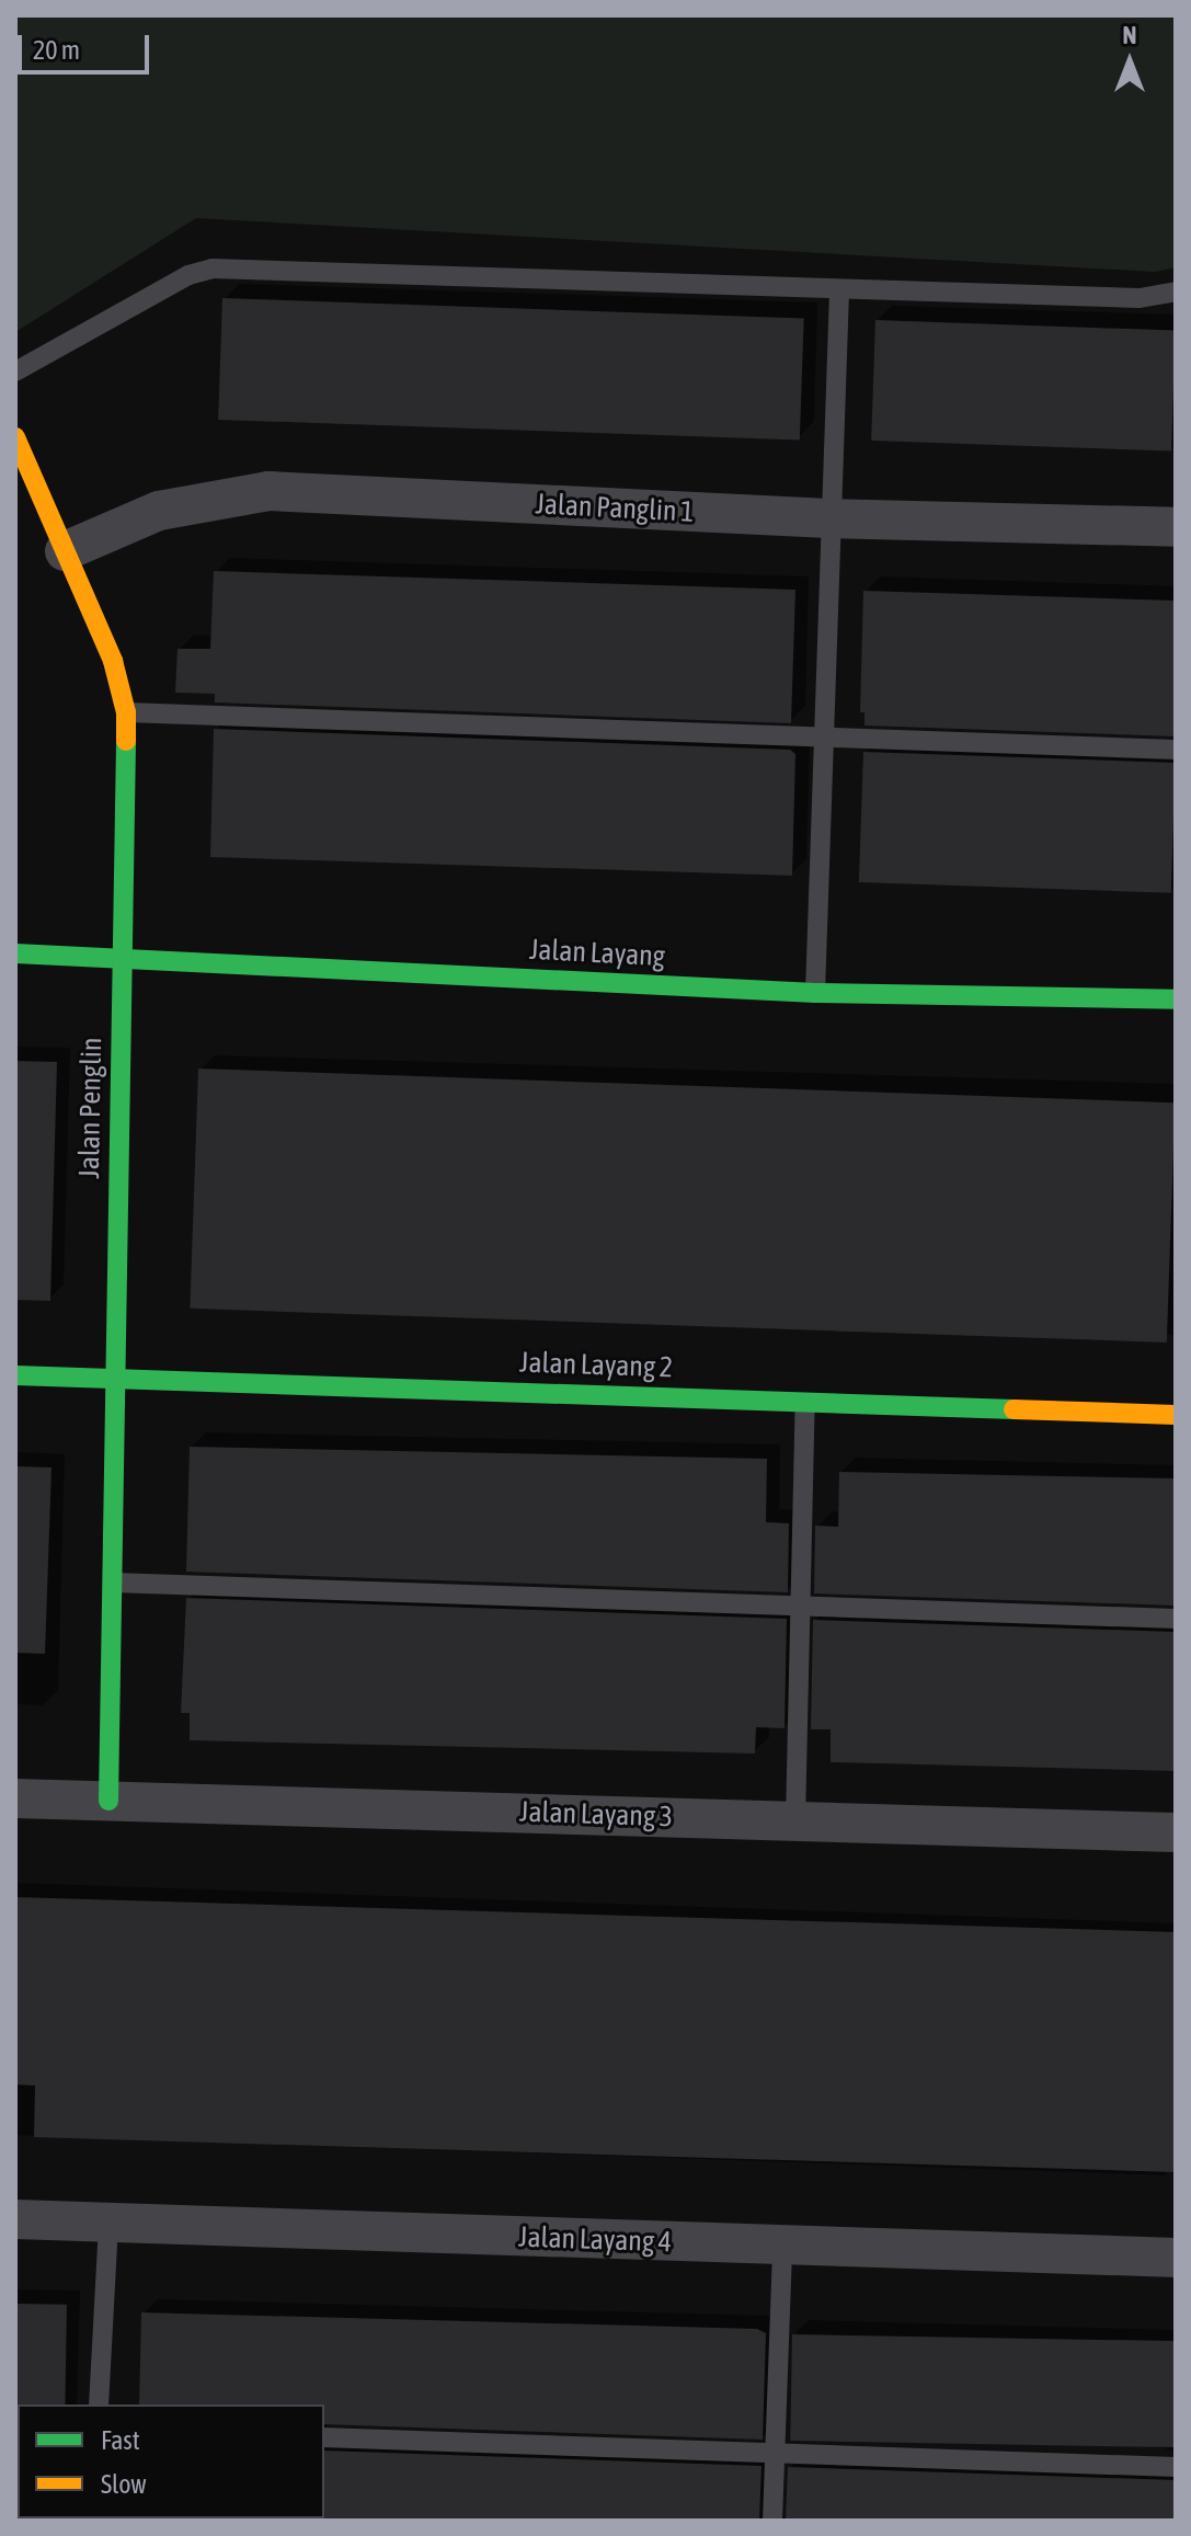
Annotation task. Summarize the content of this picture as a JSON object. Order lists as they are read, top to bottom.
{
  "streets": {
    "street": [
      "Jalan Panglin 1",
      "Jalan Layang",
      "Jalan Penglin",
      "Jalan Layang 2",
      "Jalan Layang 3",
      "Jalan Layang 4"
    ]
  },
  "crossings": [
    ["Jalan Panglin 1", "Jalan Penglin"],
    ["Jalan Layang", "Jalan Penglin"],
    ["Jalan Penglin", "Jalan Layang 2"],
    ["Jalan Penglin", "Jalan Layang 3"]
  ],
  "legend": ["Fast", "Slow"],
  "scale_bar": "20 m",
  "north": "top"
}
